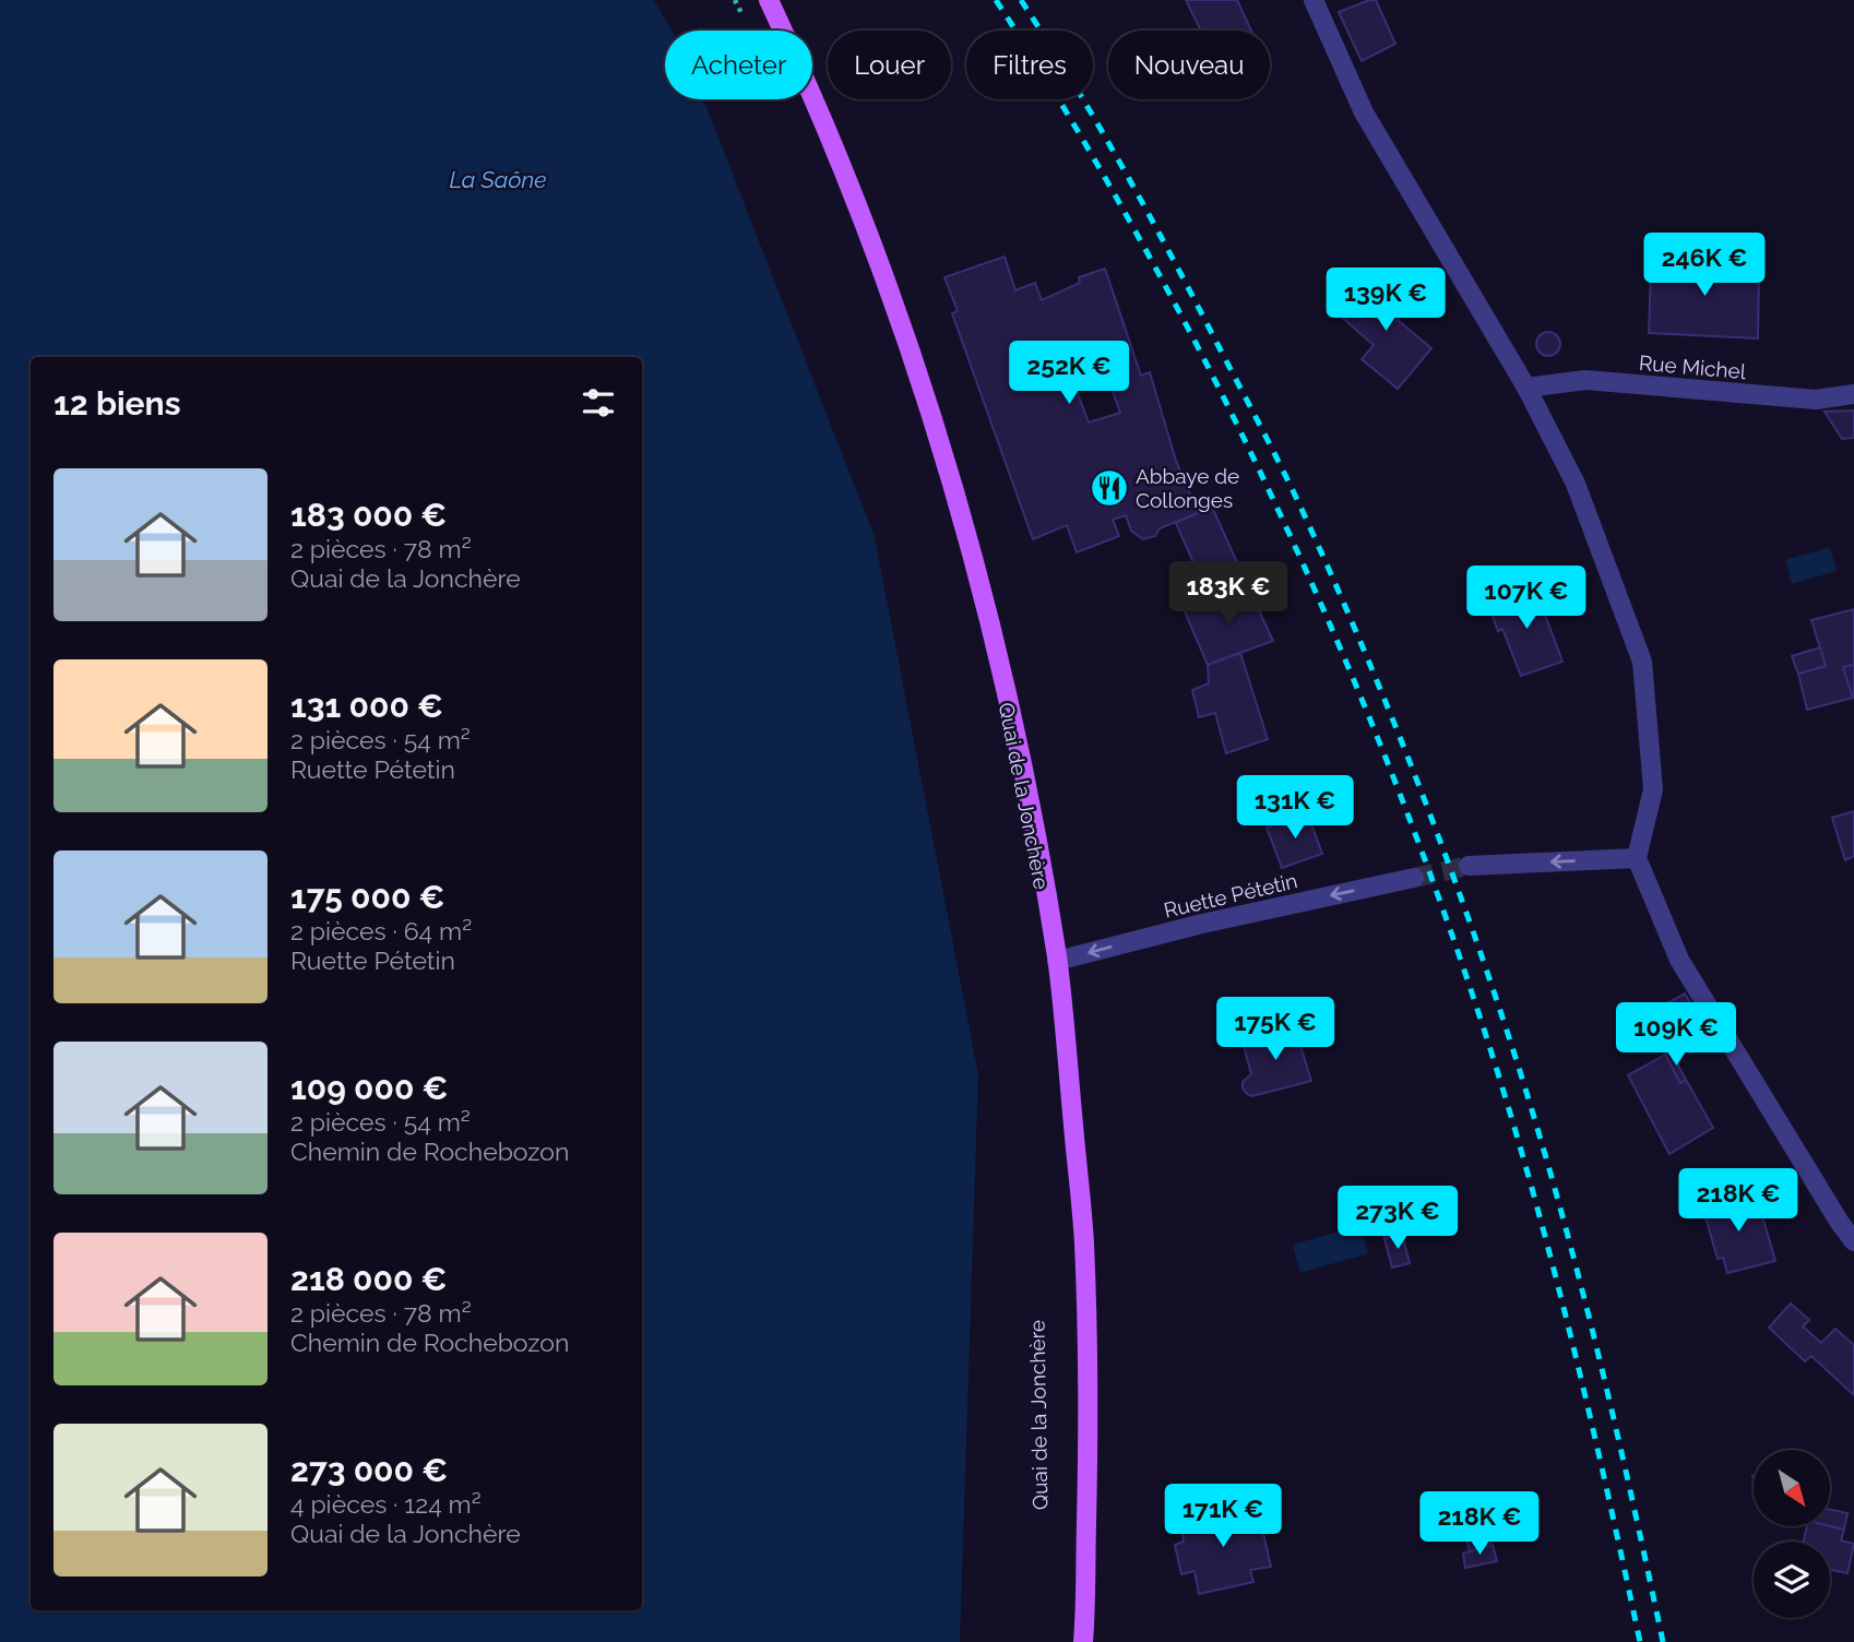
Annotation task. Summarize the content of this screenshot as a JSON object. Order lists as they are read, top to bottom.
{
  "streets": {
    "main road": ["Quai de la Jonchère"],
    "street": ["Rue Michel", "Ruette Pétetin"]
  },
  "crossings": [
    ["Quai de la Jonchère", "Ruette Pétetin"]
  ],
  "one_way": ["Ruette Pétetin"],
  "water": ["La Saône"],
  "places": {
    "restaurant": ["Abbaye de Collonges"]
  },
  "north": "bottom right",
  "page": {
    "chip": [
      "Acheter",
      "Louer",
      "Filtres",
      "Nouveau"
    ],
    "price": [
      "246K €",
      "139K €",
      "252K €",
      "183K €",
      "107K €",
      "131K €",
      "175K €",
      "109K €",
      "218K €",
      "273K €",
      "171K €",
      "218K €"
    ],
    "heading": "12 biens",
    "list": [
      {
        "name": "183 000 €",
        "note": "2 pièces · 78 m² · Quai de la Jonchère"
      },
      {
        "name": "131 000 €",
        "note": "2 pièces · 54 m² · Ruette Pétetin"
      },
      {
        "name": "175 000 €",
        "note": "2 pièces · 64 m² · Ruette Pétetin"
      },
      {
        "name": "109 000 €",
        "note": "2 pièces · 54 m² · Chemin de Rochebozon"
      },
      {
        "name": "218 000 €",
        "note": "2 pièces · 78 m² · Chemin de Rochebozon"
      },
      {
        "name": "273 000 €",
        "note": "4 pièces · 124 m² · Quai de la Jonchère"
      }
    ]
  }
}
